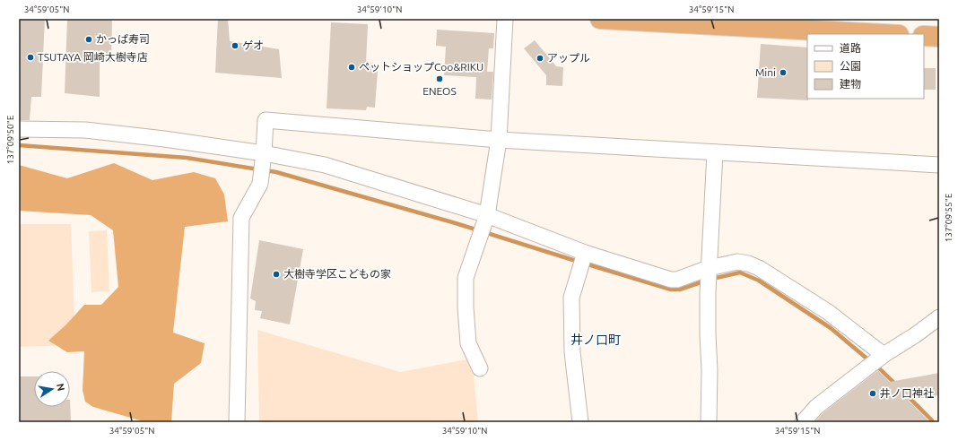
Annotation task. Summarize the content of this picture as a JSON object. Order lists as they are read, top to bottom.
{
  "districts": ["井ノ口町"],
  "places": [
    "かっぱ寿司",
    "ゲオ",
    "TSUTAYA 岡崎大樹寺店",
    "アップル",
    "ペットショップCoo&RIKU",
    "Mini",
    "ENEOS",
    "大樹寺学区こどもの家",
    "井ノ口神社"
  ],
  "legend": ["道路", "公園", "建物"],
  "north": "right",
  "coordinates": [
    "34°59'05\"N",
    "34°59'10\"N",
    "34°59'15\"N",
    "137°09'50\"E",
    "137°09'55\"E"
  ]
}
